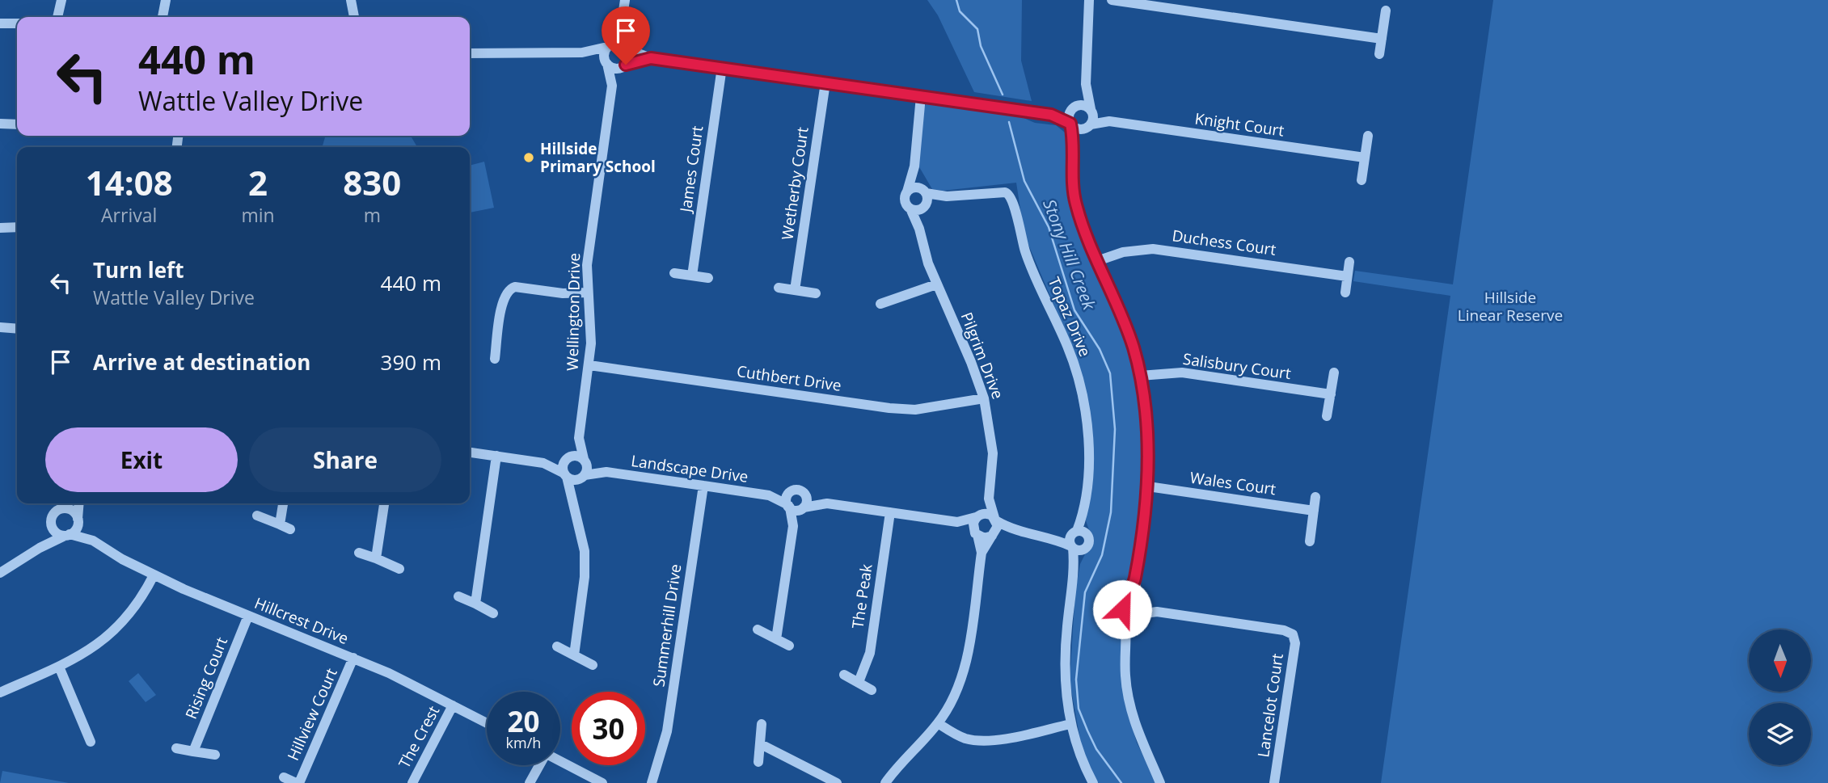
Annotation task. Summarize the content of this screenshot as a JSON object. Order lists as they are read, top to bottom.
{
  "streets": {
    "street": [
      "Knight Court",
      "James Court",
      "Wetherby Court",
      "Duchess Court",
      "Wellington Drive",
      "Topaz Drive",
      "Pilgrim Drive",
      "Salisbury Court",
      "Cuthbert Drive",
      "Landscape Drive",
      "Wales Court",
      "The Peak",
      "Hillcrest Drive",
      "Summerhill Drive",
      "Rising Court",
      "Lancelot Court",
      "Hillview Court",
      "The Crest"
    ]
  },
  "crossings": [
    ["Wellington Drive", "Cuthbert Drive"],
    ["Wellington Drive", "Landscape Drive"],
    ["Topaz Drive", "Pilgrim Drive"],
    ["Pilgrim Drive", "Cuthbert Drive"],
    ["Landscape Drive", "Summerhill Drive"],
    ["Hillcrest Drive", "Rising Court"],
    ["Hillcrest Drive", "Hillview Court"],
    ["Hillcrest Drive", "The Crest"]
  ],
  "water": ["Stony Hill Creek"],
  "parks": ["Hillside Linear Reserve"],
  "places": ["Hillside Primary School"],
  "north": "bottom",
  "page": {
    "turn": ["440 m", "Wattle Valley Drive"],
    "eta": [
      "14:08",
      "Arrival",
      "2",
      "min",
      "830",
      "m"
    ],
    "list": [
      {
        "name": "Turn left",
        "note": "Wattle Valley Drive",
        "value": "440 m"
      },
      {
        "name": "Arrive at destination",
        "value": "390 m"
      }
    ],
    "buttons": ["Exit", "Share"],
    "speed": "20 km/h",
    "limit": "30"
  }
}
